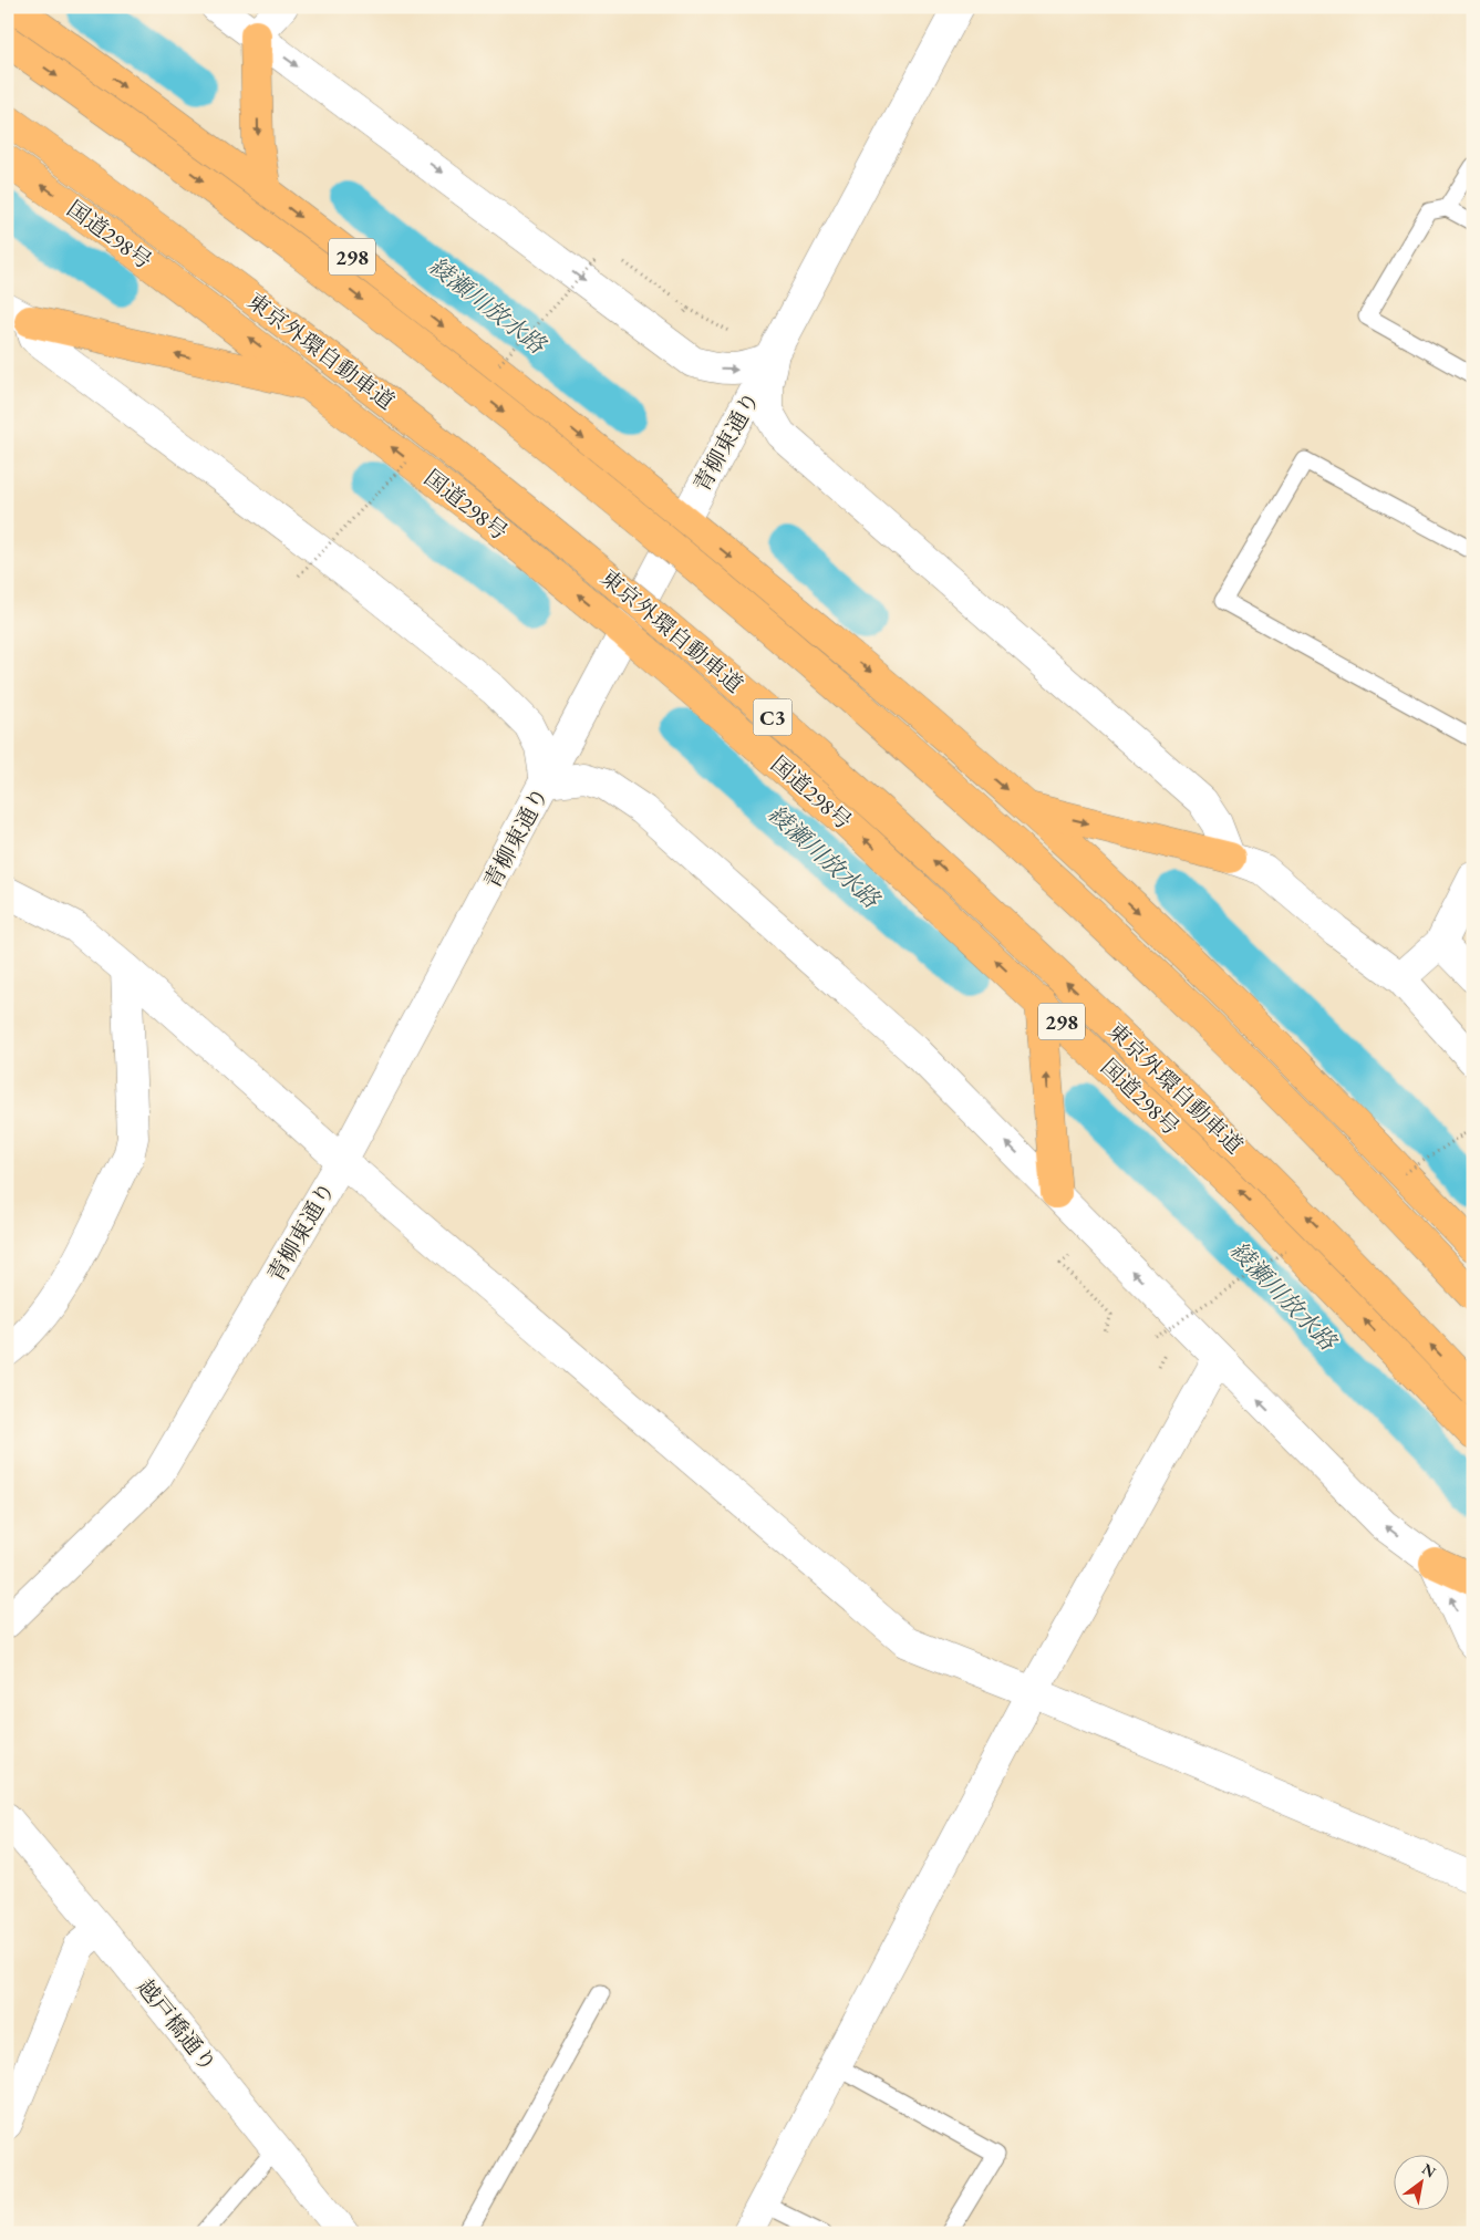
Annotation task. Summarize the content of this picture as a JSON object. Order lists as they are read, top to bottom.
{
  "streets": {
    "highway": [
      "国道298号",
      "298",
      "東京外環自動車道",
      "C3"
    ],
    "street": ["青柳東通り", "越戸橋通り"]
  },
  "crossings": [
    ["国道298号", "青柳東通り"],
    ["298", "青柳東通り"]
  ],
  "water": ["綾瀬川放水路"],
  "north": "top right"
}
